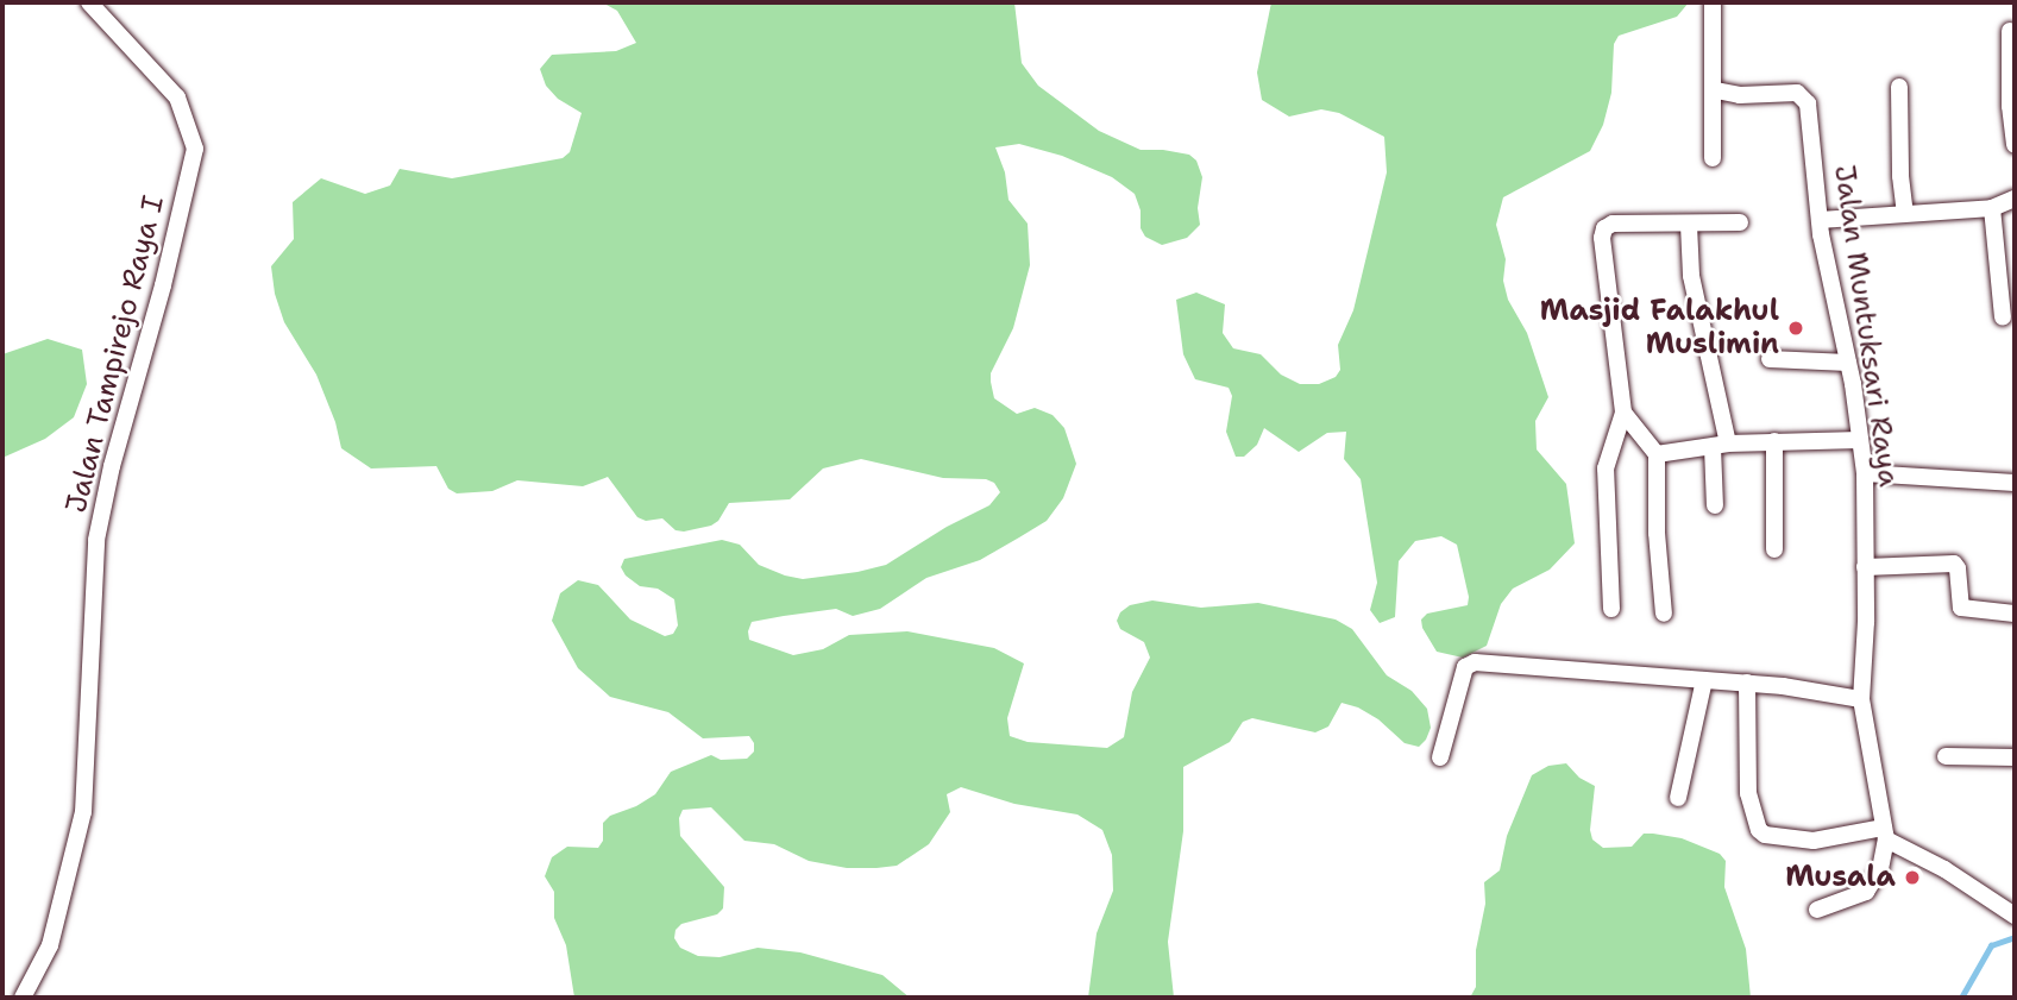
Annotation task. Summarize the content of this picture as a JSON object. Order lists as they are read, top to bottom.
{
  "streets": {
    "street": ["Jalan Muntuksari Raya", "Jalan Tampirejo Raya I"]
  },
  "places": ["Masjid Falakhul Muslimin", "Musala"]
}
